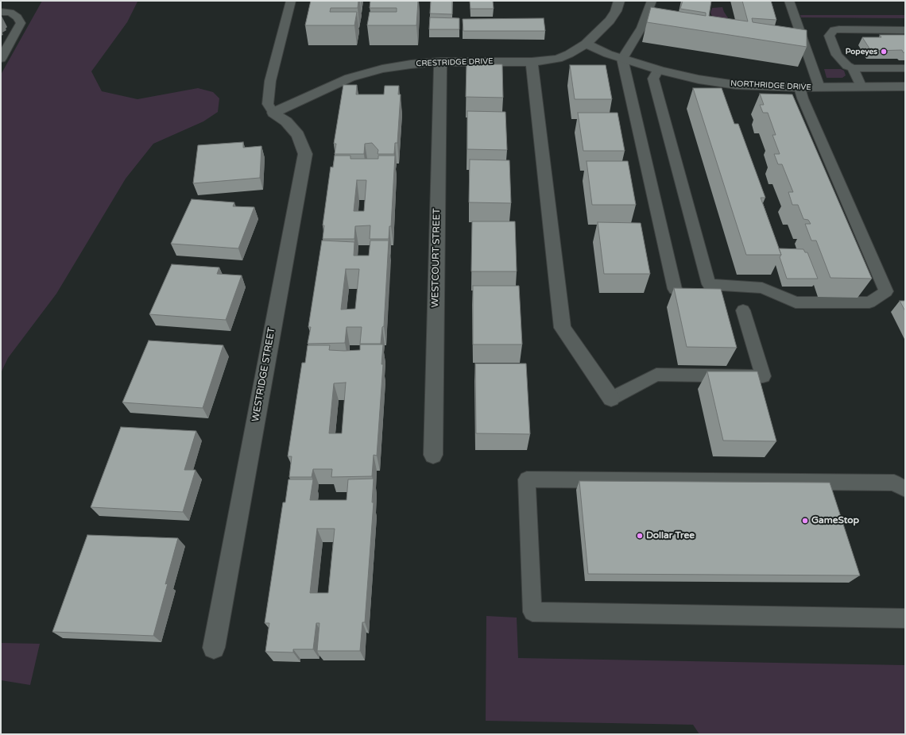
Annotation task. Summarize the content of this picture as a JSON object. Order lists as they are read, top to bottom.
{
  "streets": {
    "street": [
      "CRESTRIDGE DRIVE",
      "NORTHRIDGE DRIVE",
      "WESTCOURT STREET",
      "WESTRIDGE STREET"
    ]
  },
  "crossings": [
    ["CRESTRIDGE DRIVE", "NORTHRIDGE DRIVE"],
    ["CRESTRIDGE DRIVE", "WESTCOURT STREET"],
    ["CRESTRIDGE DRIVE", "WESTRIDGE STREET"]
  ],
  "places": ["Popeyes", "GameStop", "Dollar Tree"]
}
